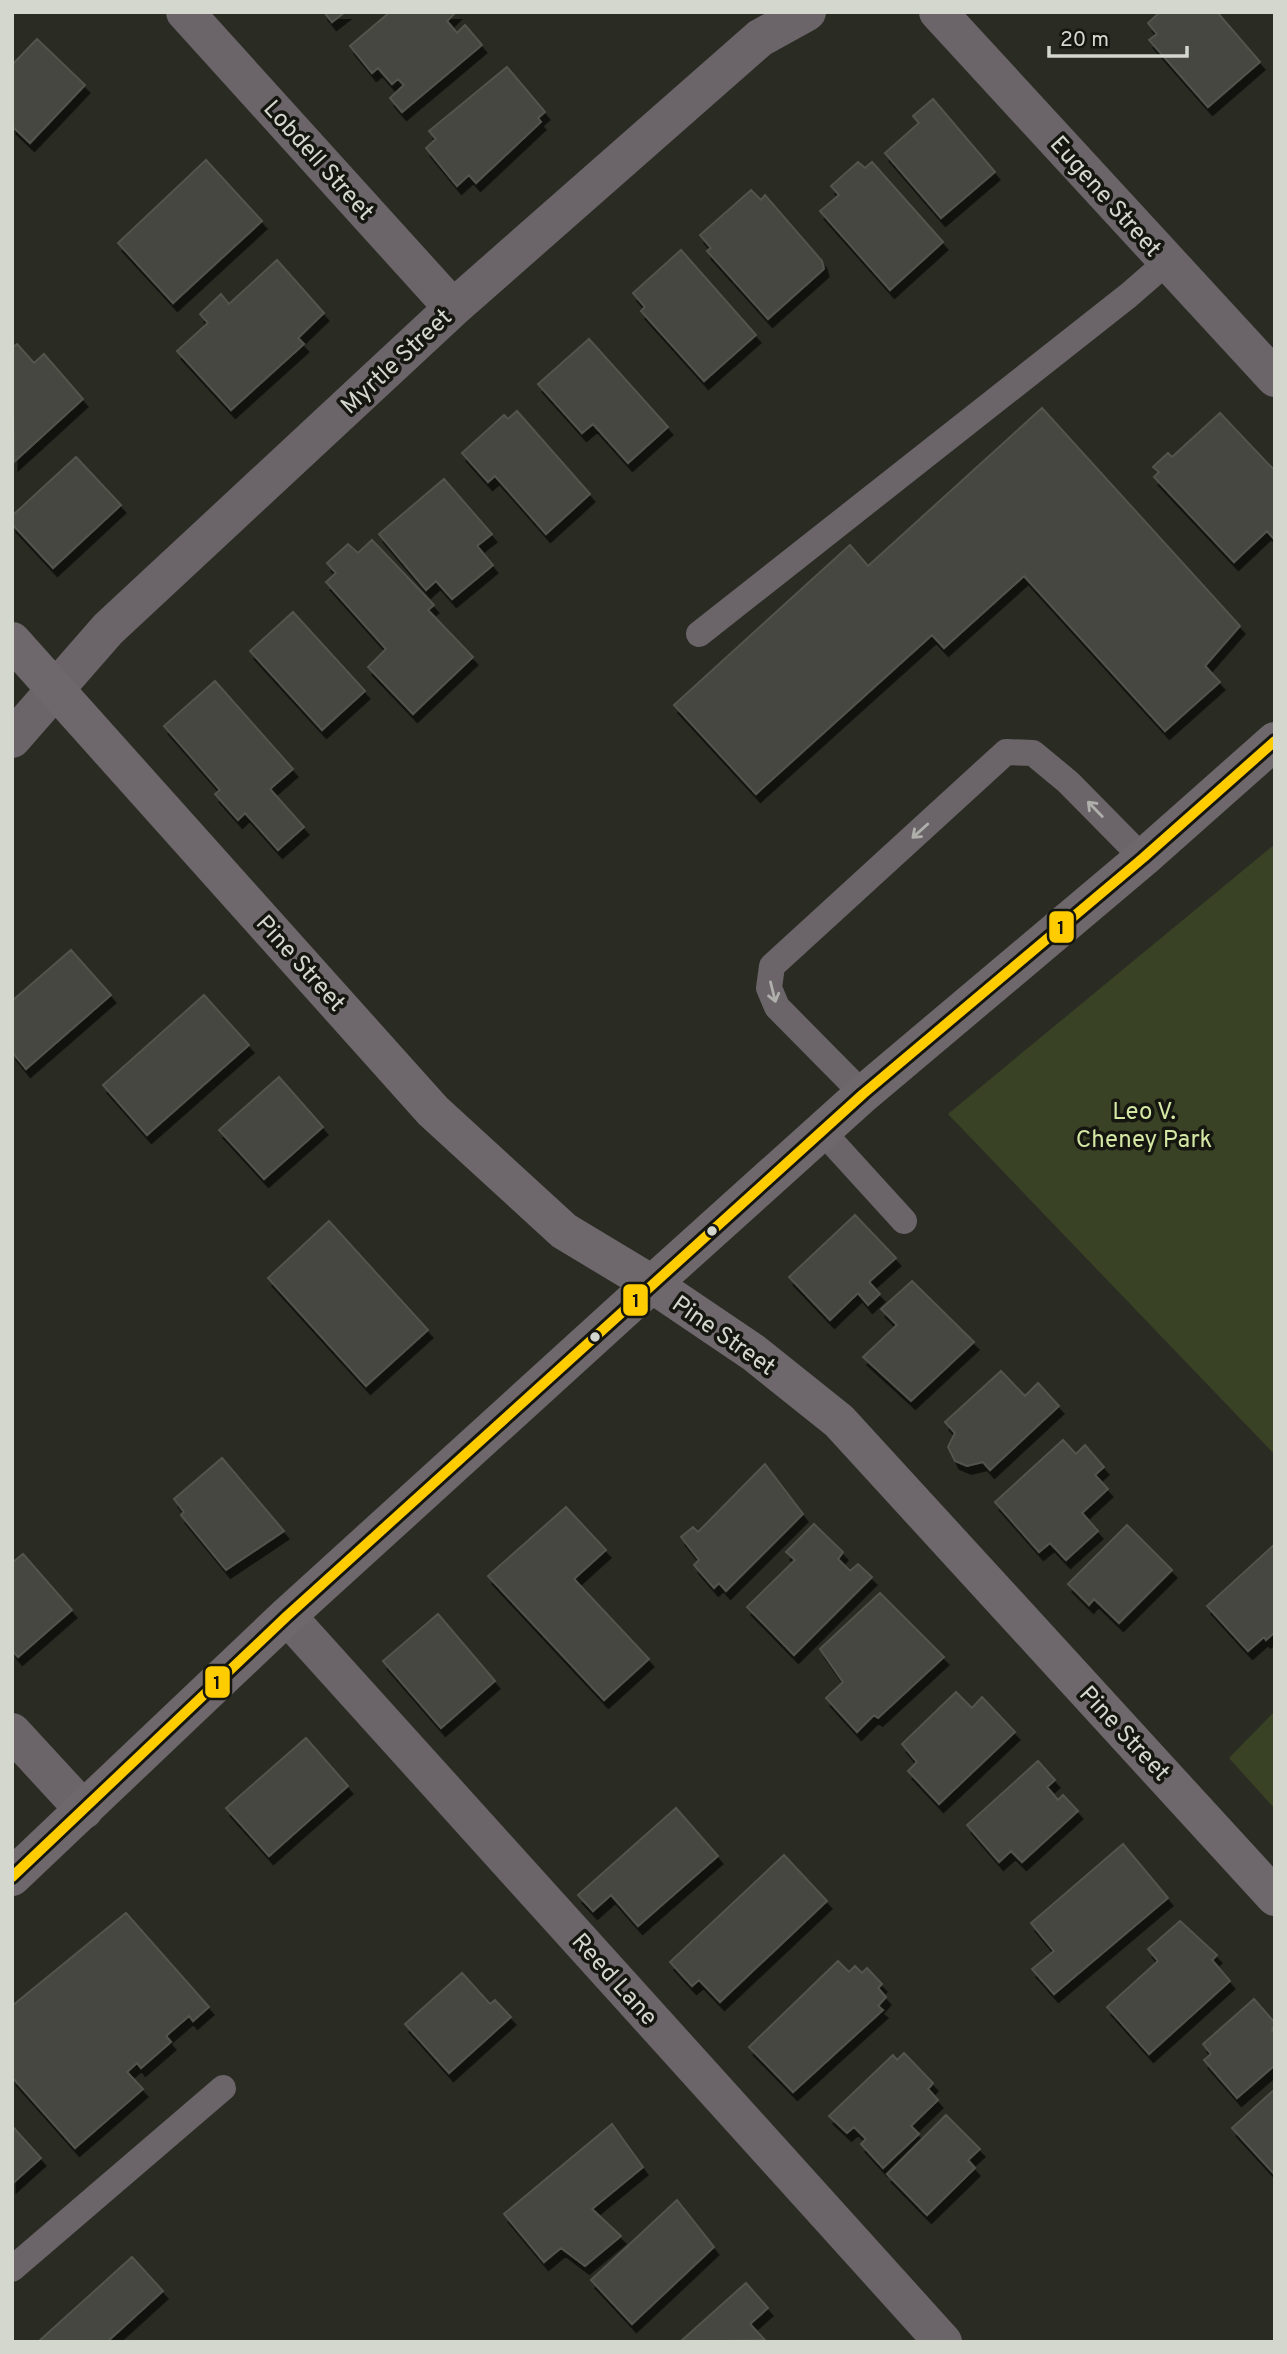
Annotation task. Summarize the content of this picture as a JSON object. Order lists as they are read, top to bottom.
{
  "streets": {
    "street": [
      "Lobdell Street",
      "Eugene Street",
      "Myrtle Street",
      "Pine Street",
      "Reed Lane"
    ]
  },
  "crossings": [
    ["Lobdell Street", "Myrtle Street"],
    ["Myrtle Street", "Pine Street"]
  ],
  "parks": ["Leo V. Cheney Park"],
  "lines": ["transit line 1"],
  "scale_bar": "20 m"
}
